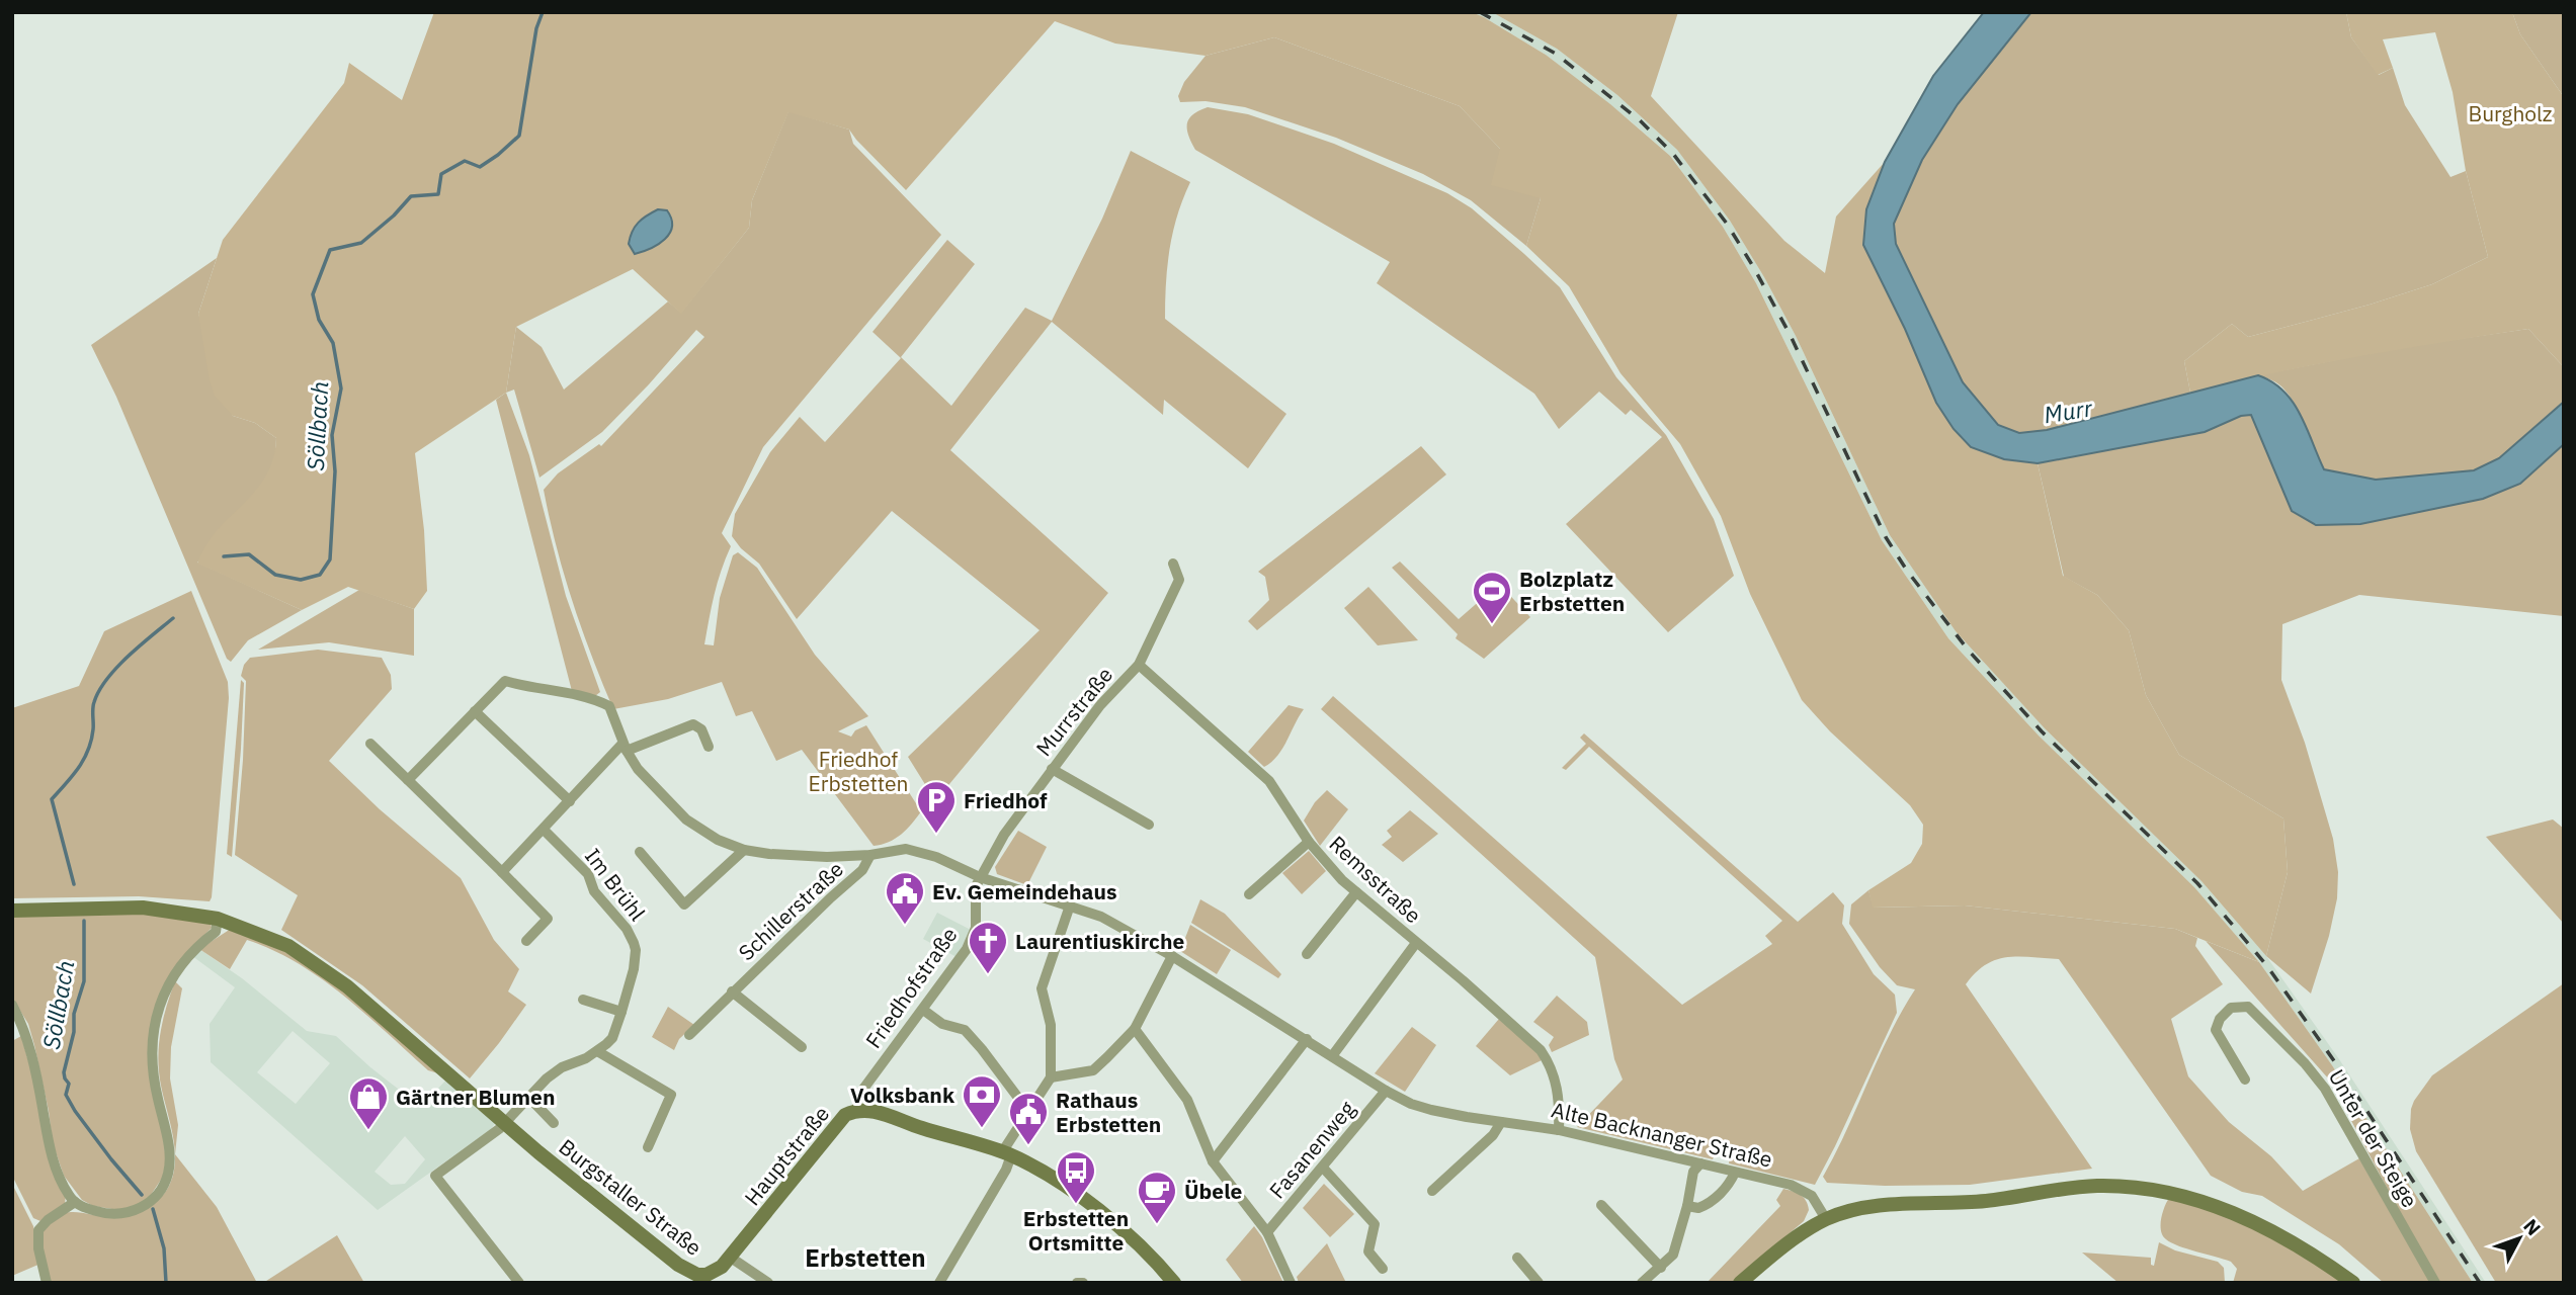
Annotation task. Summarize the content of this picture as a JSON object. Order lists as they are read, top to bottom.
{
  "streets": {
    "street": [
      "Murrstraße",
      "Remsstraße",
      "Im Brühl",
      "Schillerstraße",
      "Friedhofstraße",
      "Alte Backnanger Straße",
      "Unter der Steige",
      "Fasanenweg",
      "Hauptstraße",
      "Burgstaller Straße"
    ]
  },
  "crossings": [
    ["Murrstraße", "Remsstraße"],
    ["Murrstraße", "Friedhofstraße"],
    ["Murrstraße", "Alte Backnanger Straße"],
    ["Remsstraße", "Alte Backnanger Straße"],
    ["Im Brühl", "Burgstaller Straße"],
    ["Friedhofstraße", "Alte Backnanger Straße"],
    ["Friedhofstraße", "Hauptstraße"],
    ["Alte Backnanger Straße", "Fasanenweg"],
    ["Hauptstraße", "Burgstaller Straße"]
  ],
  "districts": ["Erbstetten"],
  "water": ["Murr", "Söllbach"],
  "parks": ["Burgholz", "Friedhof Erbstetten"],
  "places": {
    "sports": ["Bolzplatz Erbstetten"],
    "parking": ["Friedhof"],
    "public building": ["Ev. Gemeindehaus", "Rathaus Erbstetten"],
    "church": ["Laurentiuskirche"],
    "bank": ["Volksbank"],
    "shop": ["Gärtner Blumen"],
    "bus stop": ["Erbstetten Ortsmitte"],
    "cafe": ["Übele"]
  },
  "north": "top right"
}
